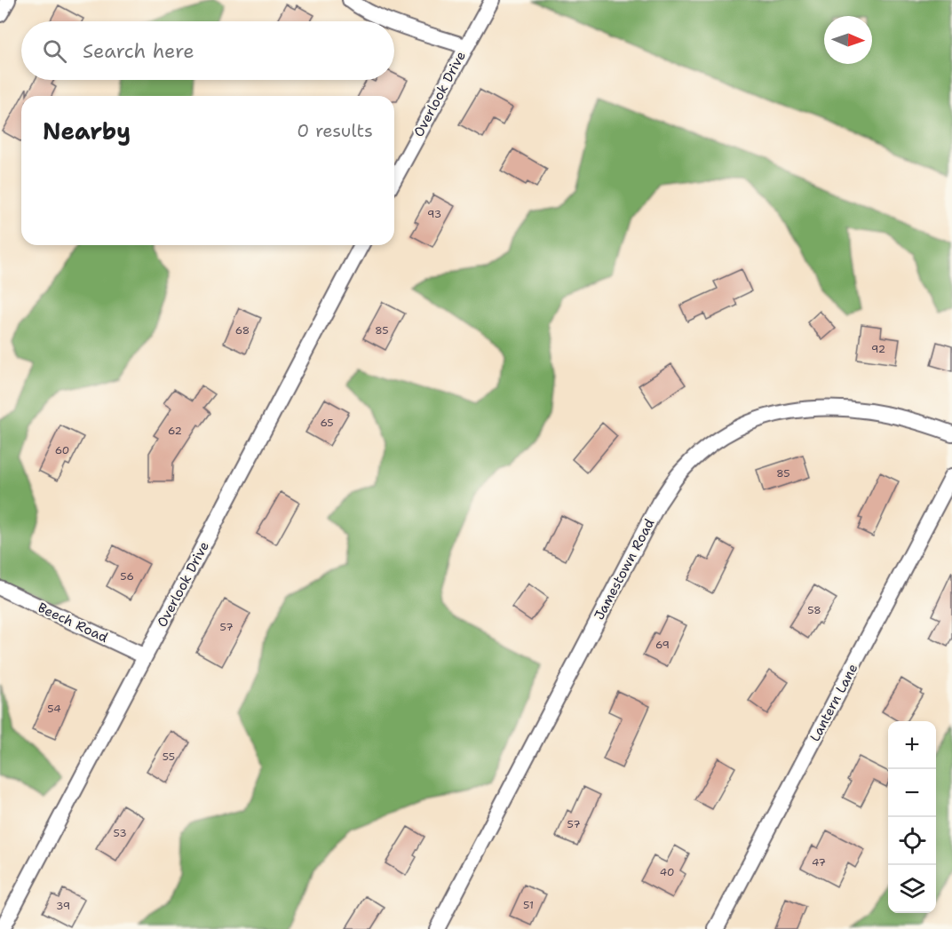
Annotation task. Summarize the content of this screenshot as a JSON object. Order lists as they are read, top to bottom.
{
  "streets": {
    "street": [
      "Overlook Drive",
      "Jamestown Road",
      "Beech Road",
      "Lantern Lane"
    ]
  },
  "crossings": [
    ["Overlook Drive", "Beech Road"]
  ],
  "house_numbers": [
    "93",
    "68",
    "85",
    "92",
    "65",
    "62",
    "60",
    "85",
    "56",
    "58",
    "57",
    "69",
    "54",
    "55",
    "57",
    "53",
    "47",
    "40",
    "51",
    "39"
  ],
  "north": "right",
  "page": {
    "search": "Search here",
    "heading": ["Nearby", "0 results"],
    "map_buttons": ["+", "−"]
  }
}
